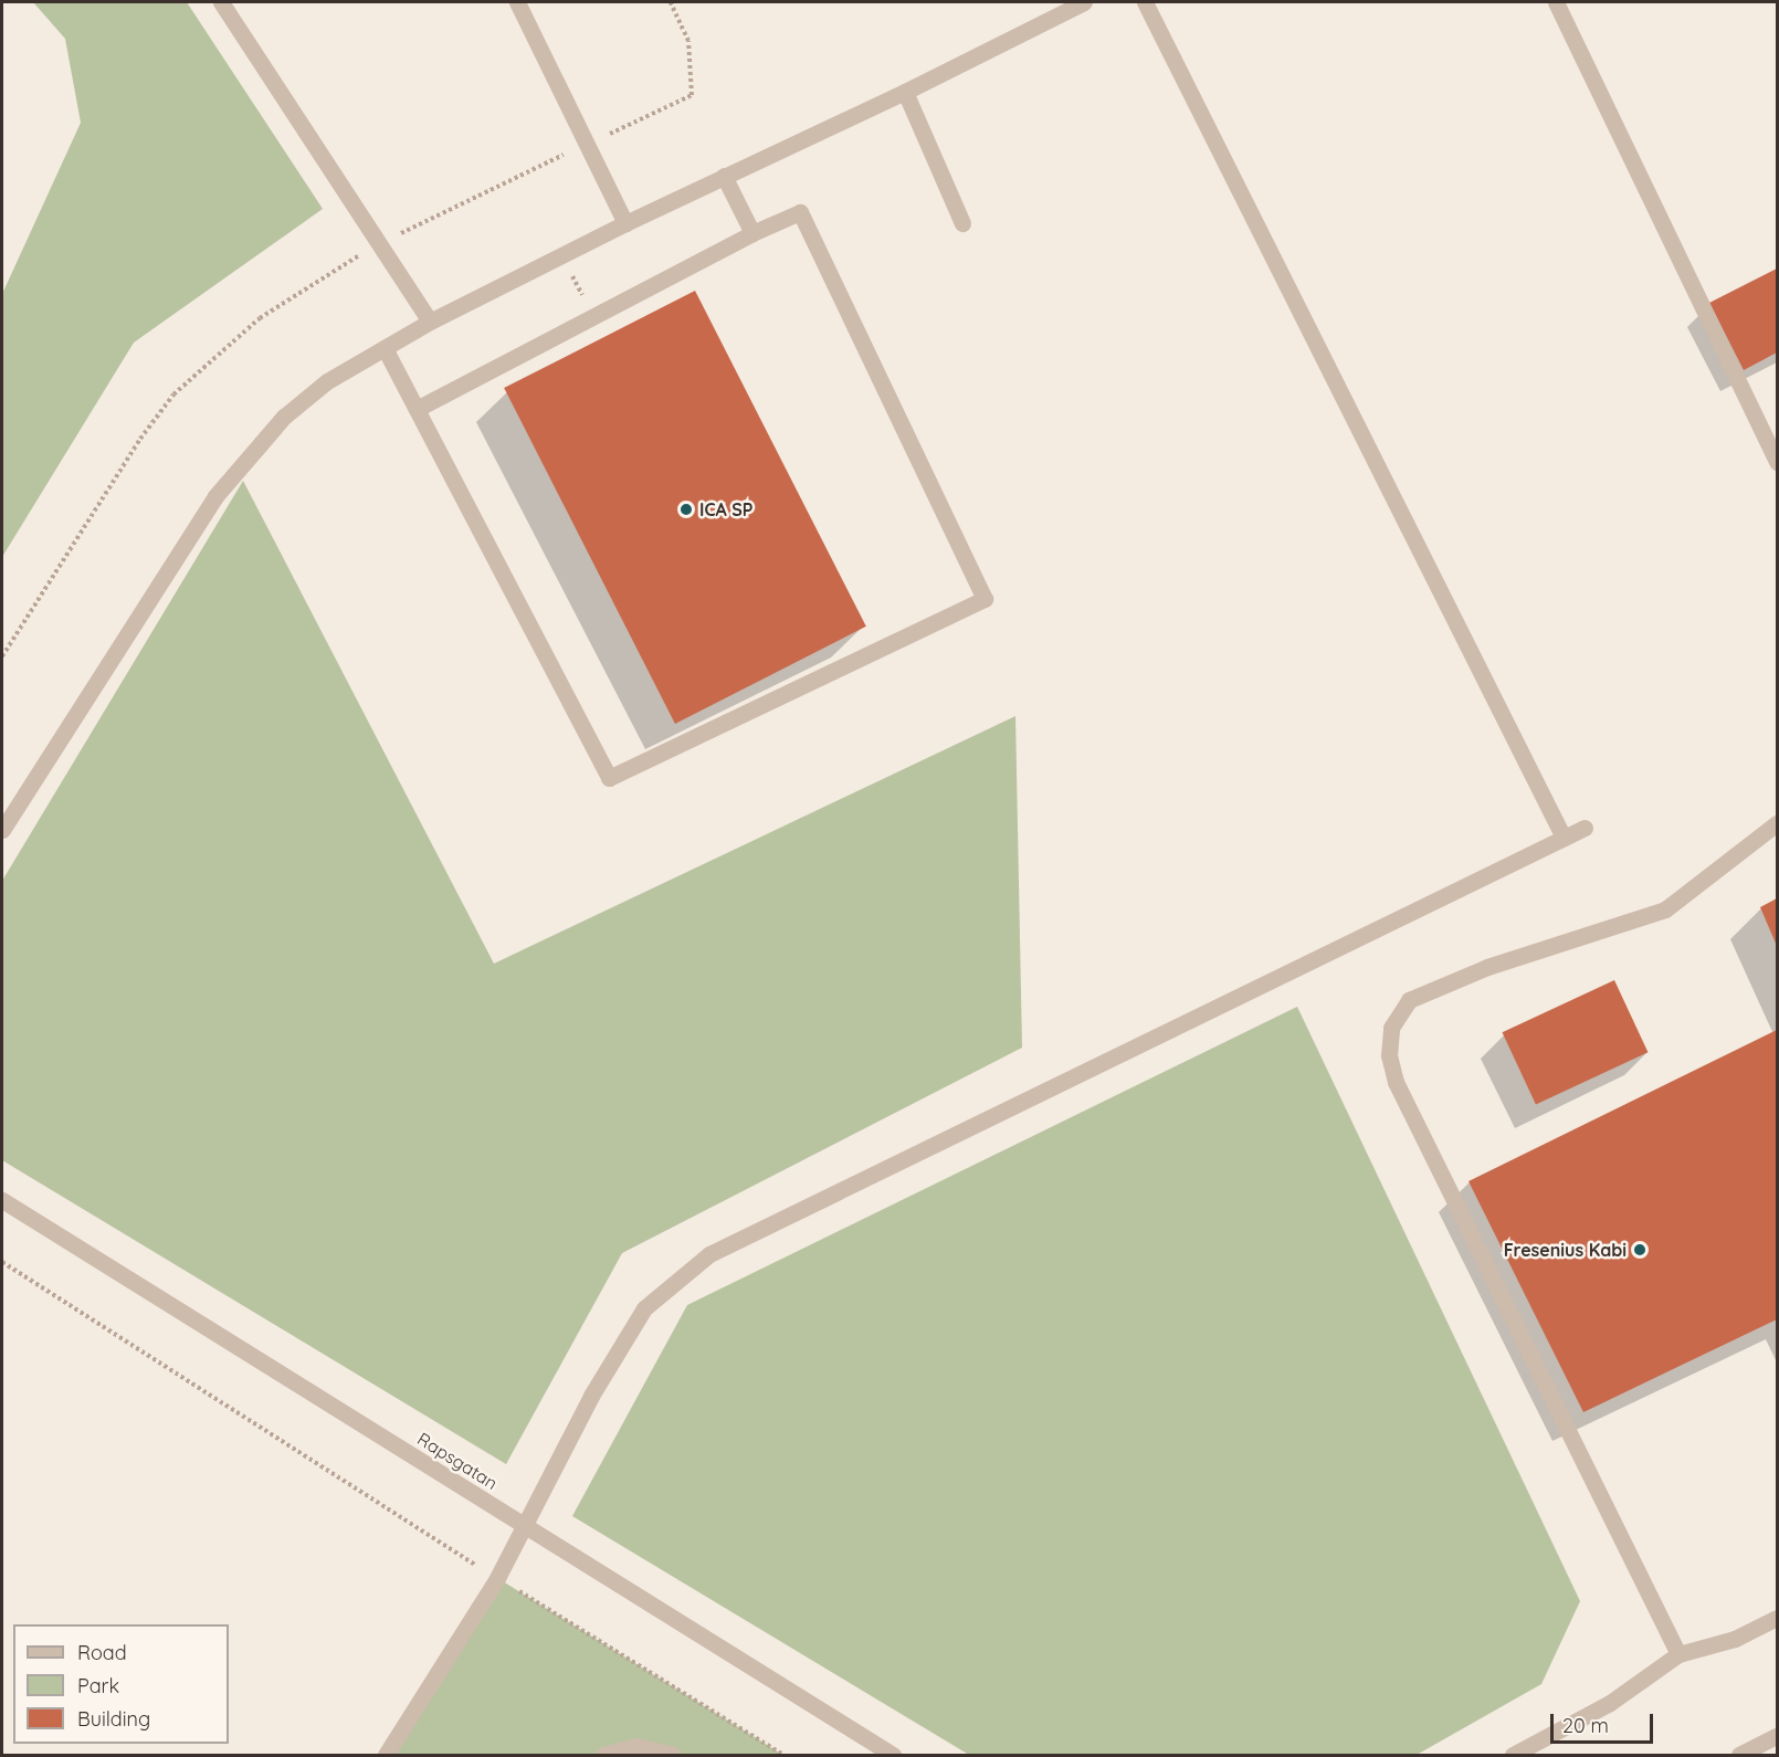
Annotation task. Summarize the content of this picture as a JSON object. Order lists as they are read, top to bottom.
{
  "streets": {
    "street": ["Rapsgatan"]
  },
  "places": ["ICA SP", "Fresenius Kabi"],
  "legend": ["Road", "Park", "Building"],
  "scale_bar": "20 m"
}
